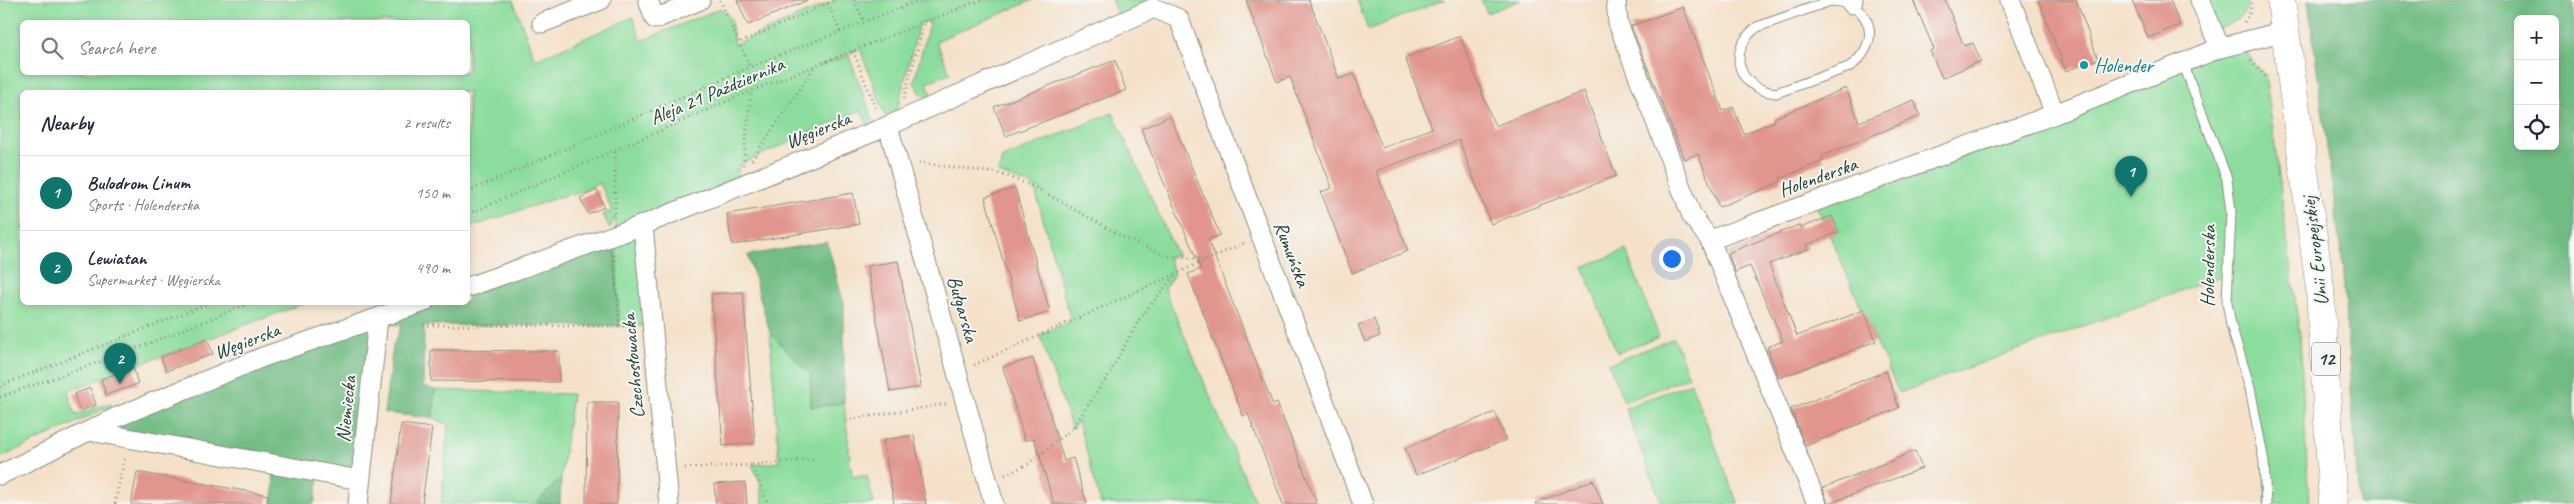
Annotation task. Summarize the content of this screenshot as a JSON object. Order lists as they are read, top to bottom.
{
  "streets": {
    "main road": ["Unii Europejskiej", "12"],
    "street": [
      "Węgierska",
      "Holenderska",
      "Rumuńska",
      "Bułgarska",
      "Czechosłowacka",
      "Niemiecka"
    ],
    "path": ["Aleja 21 Października"]
  },
  "crossings": [
    ["Węgierska", "Rumuńska"],
    ["Węgierska", "Bułgarska"],
    ["Węgierska", "Czechosłowacka"],
    ["Węgierska", "Niemiecka"],
    ["Holenderska", "Unii Europejskiej"]
  ],
  "places": ["Holender"],
  "page": {
    "map_buttons": ["+", "−"],
    "search": "Search here",
    "heading": ["Nearby", "2 results"],
    "list": [
      {
        "mark": "1",
        "name": "Bulodrom Linum",
        "note": "Sports · Holenderska",
        "value": "150 m"
      },
      {
        "mark": "2",
        "name": "Lewiatan",
        "note": "Supermarket · Węgierska",
        "value": "490 m"
      }
    ],
    "pins": ["1", "2"]
  }
}
